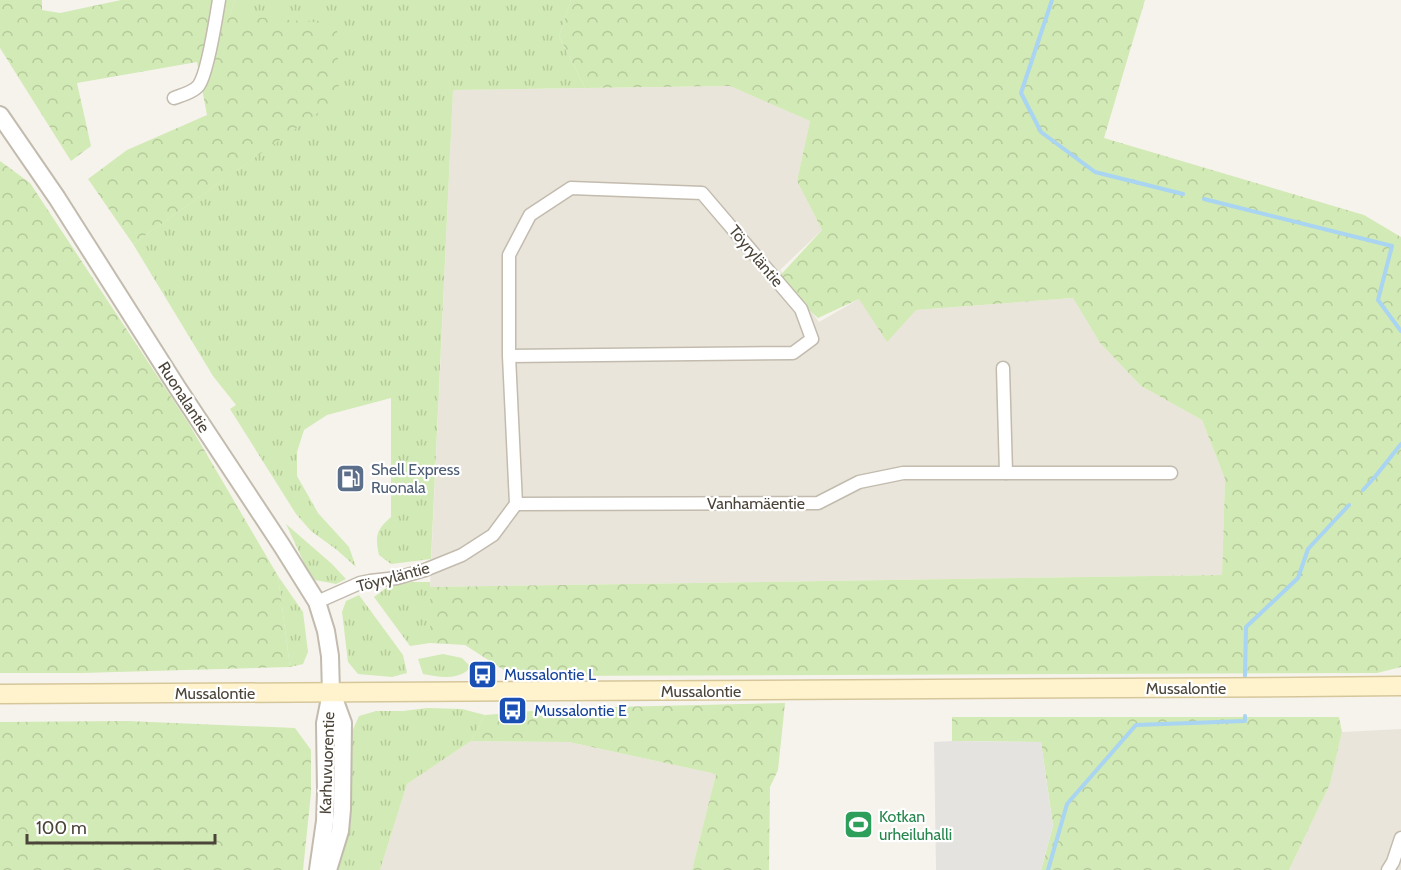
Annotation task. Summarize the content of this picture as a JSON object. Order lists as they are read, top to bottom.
{
  "streets": {
    "main road": ["Mussalontie"],
    "street": [
      "Töyryläntie",
      "Ruonalantie",
      "Vanhamäentie",
      "Karhuvuorentie"
    ]
  },
  "crossings": [
    ["Töyryläntie", "Ruonalantie"],
    ["Töyryläntie", "Vanhamäentie"],
    ["Ruonalantie", "Mussalontie"],
    ["Ruonalantie", "Karhuvuorentie"],
    ["Mussalontie", "Karhuvuorentie"]
  ],
  "places": {
    "fuel station": ["Shell Express Ruonala"],
    "bus stop": ["Mussalontie L", "Mussalontie E"],
    "sports": ["Kotkan urheiluhalli"]
  },
  "scale_bar": "100 m"
}
